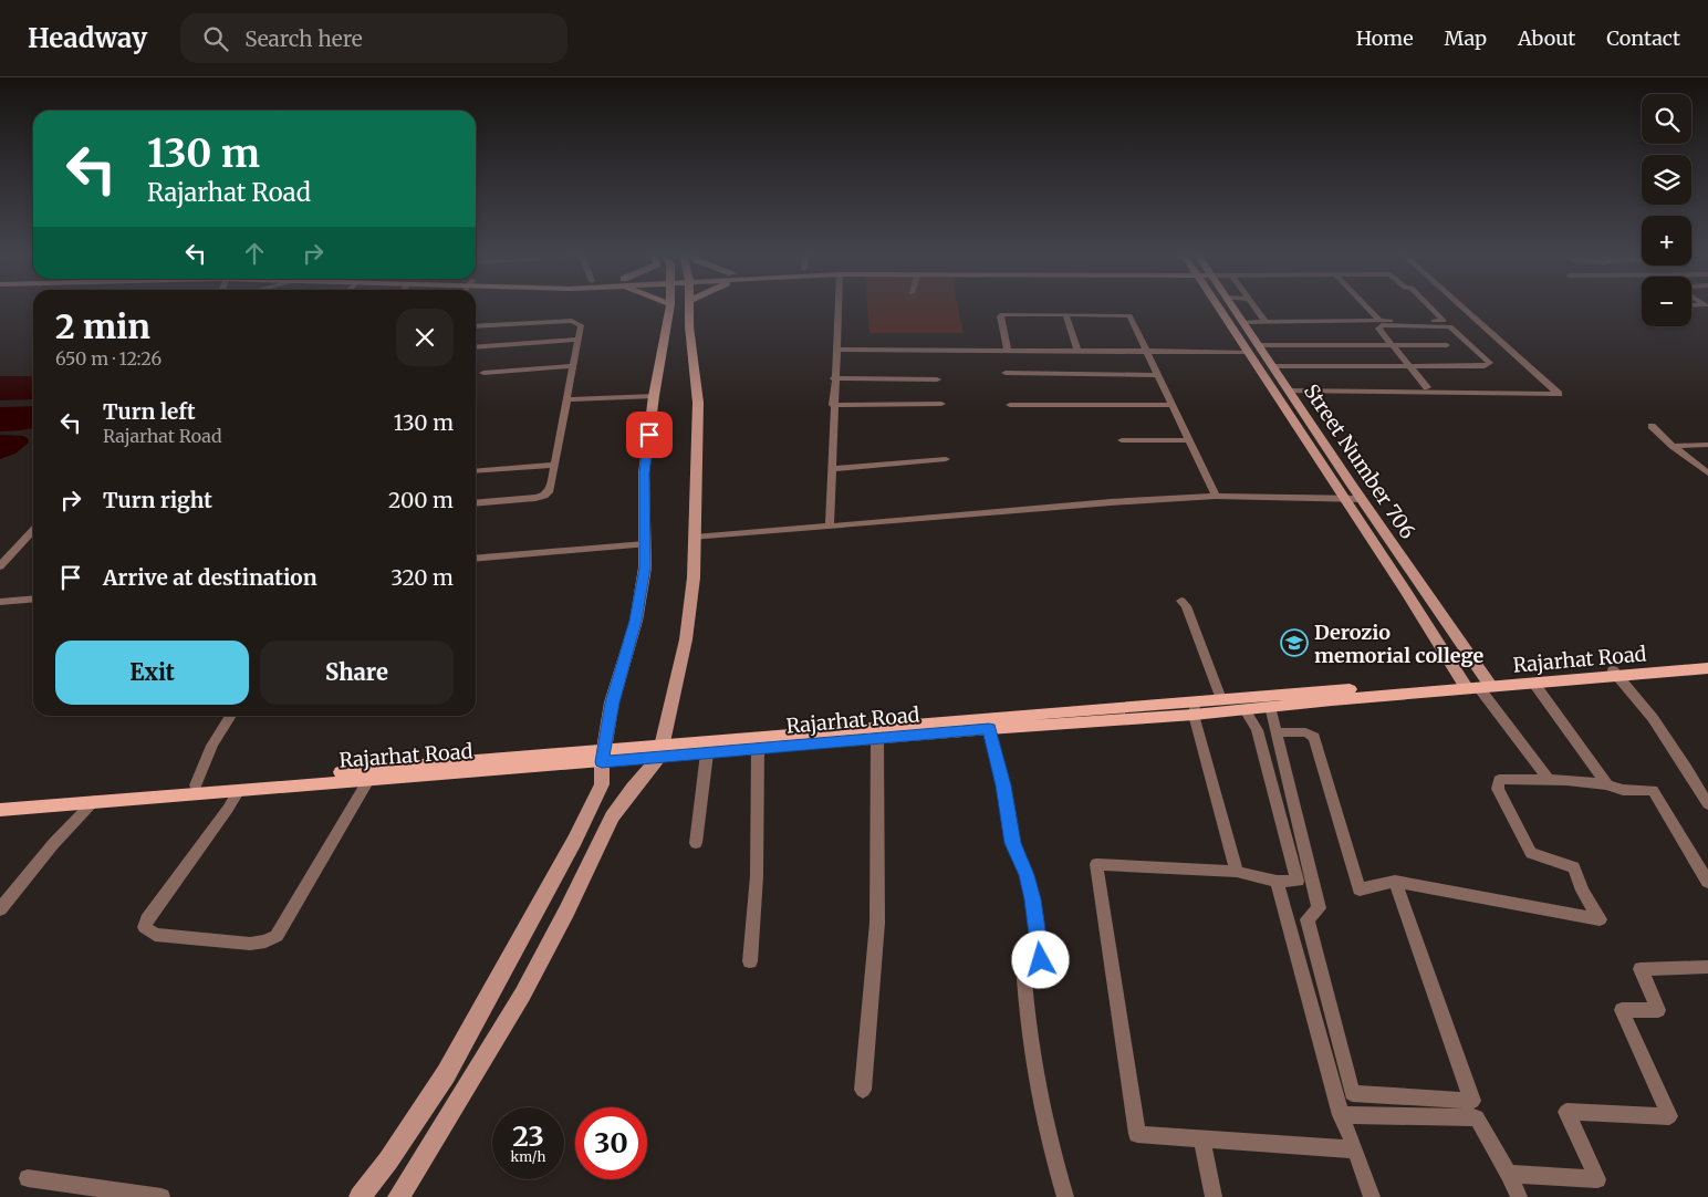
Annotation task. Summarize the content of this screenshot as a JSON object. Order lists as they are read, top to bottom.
{
  "streets": {
    "main road": ["Rajarhat Road"],
    "street": ["Street Number 706"]
  },
  "crossings": [
    ["Street Number 706", "Rajarhat Road"]
  ],
  "places": {
    "school or university": ["Derozio memorial college"]
  },
  "page": {
    "header": "Headway",
    "search": "Search here",
    "nav": [
      "Home",
      "Map",
      "About",
      "Contact"
    ],
    "map_buttons": ["+", "−"],
    "turn": ["130 m", "Rajarhat Road"],
    "heading": ["2 min", "650 m · 12:26"],
    "list": [
      {
        "name": "Turn left",
        "note": "Rajarhat Road",
        "value": "130 m"
      },
      {
        "name": "Turn right",
        "value": "200 m"
      },
      {
        "name": "Arrive at destination",
        "value": "320 m"
      }
    ],
    "buttons": ["Exit", "Share"],
    "speed": "23 km/h",
    "limit": "30"
  }
}
